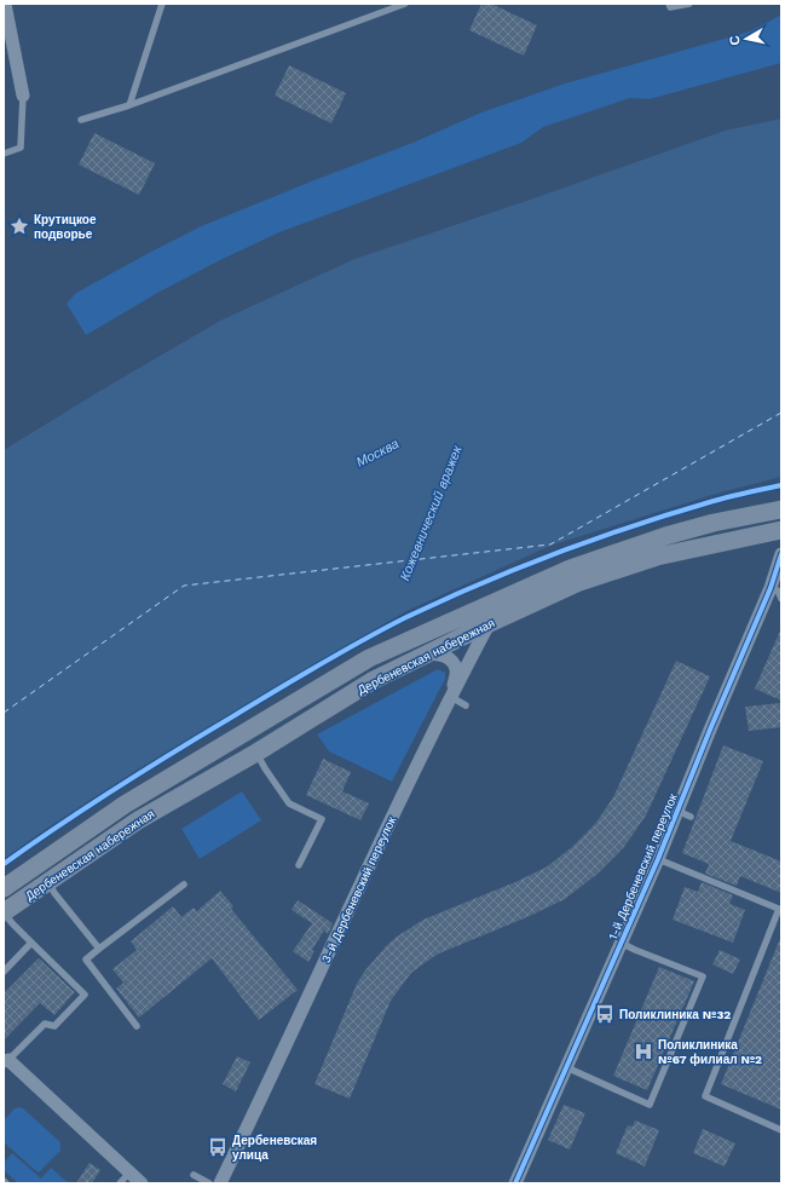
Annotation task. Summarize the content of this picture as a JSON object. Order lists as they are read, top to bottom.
{
  "streets": {
    "main road": ["Дербеневская набережная"],
    "street": ["1-й Дербеневский переулок", "3-й Дербеневский переулок"]
  },
  "crossings": [
    ["Дербеневская набережная", "3-й Дербеневский переулок"]
  ],
  "water": ["Москва", "Кожевнический вражек"],
  "places": {
    "place": ["Крутицкое подворье"],
    "bus stop": ["Поликлиника №32", "Дербеневская улица"],
    "hospital": ["Поликлиника №67 филиал №2"]
  },
  "north": "left"
}
